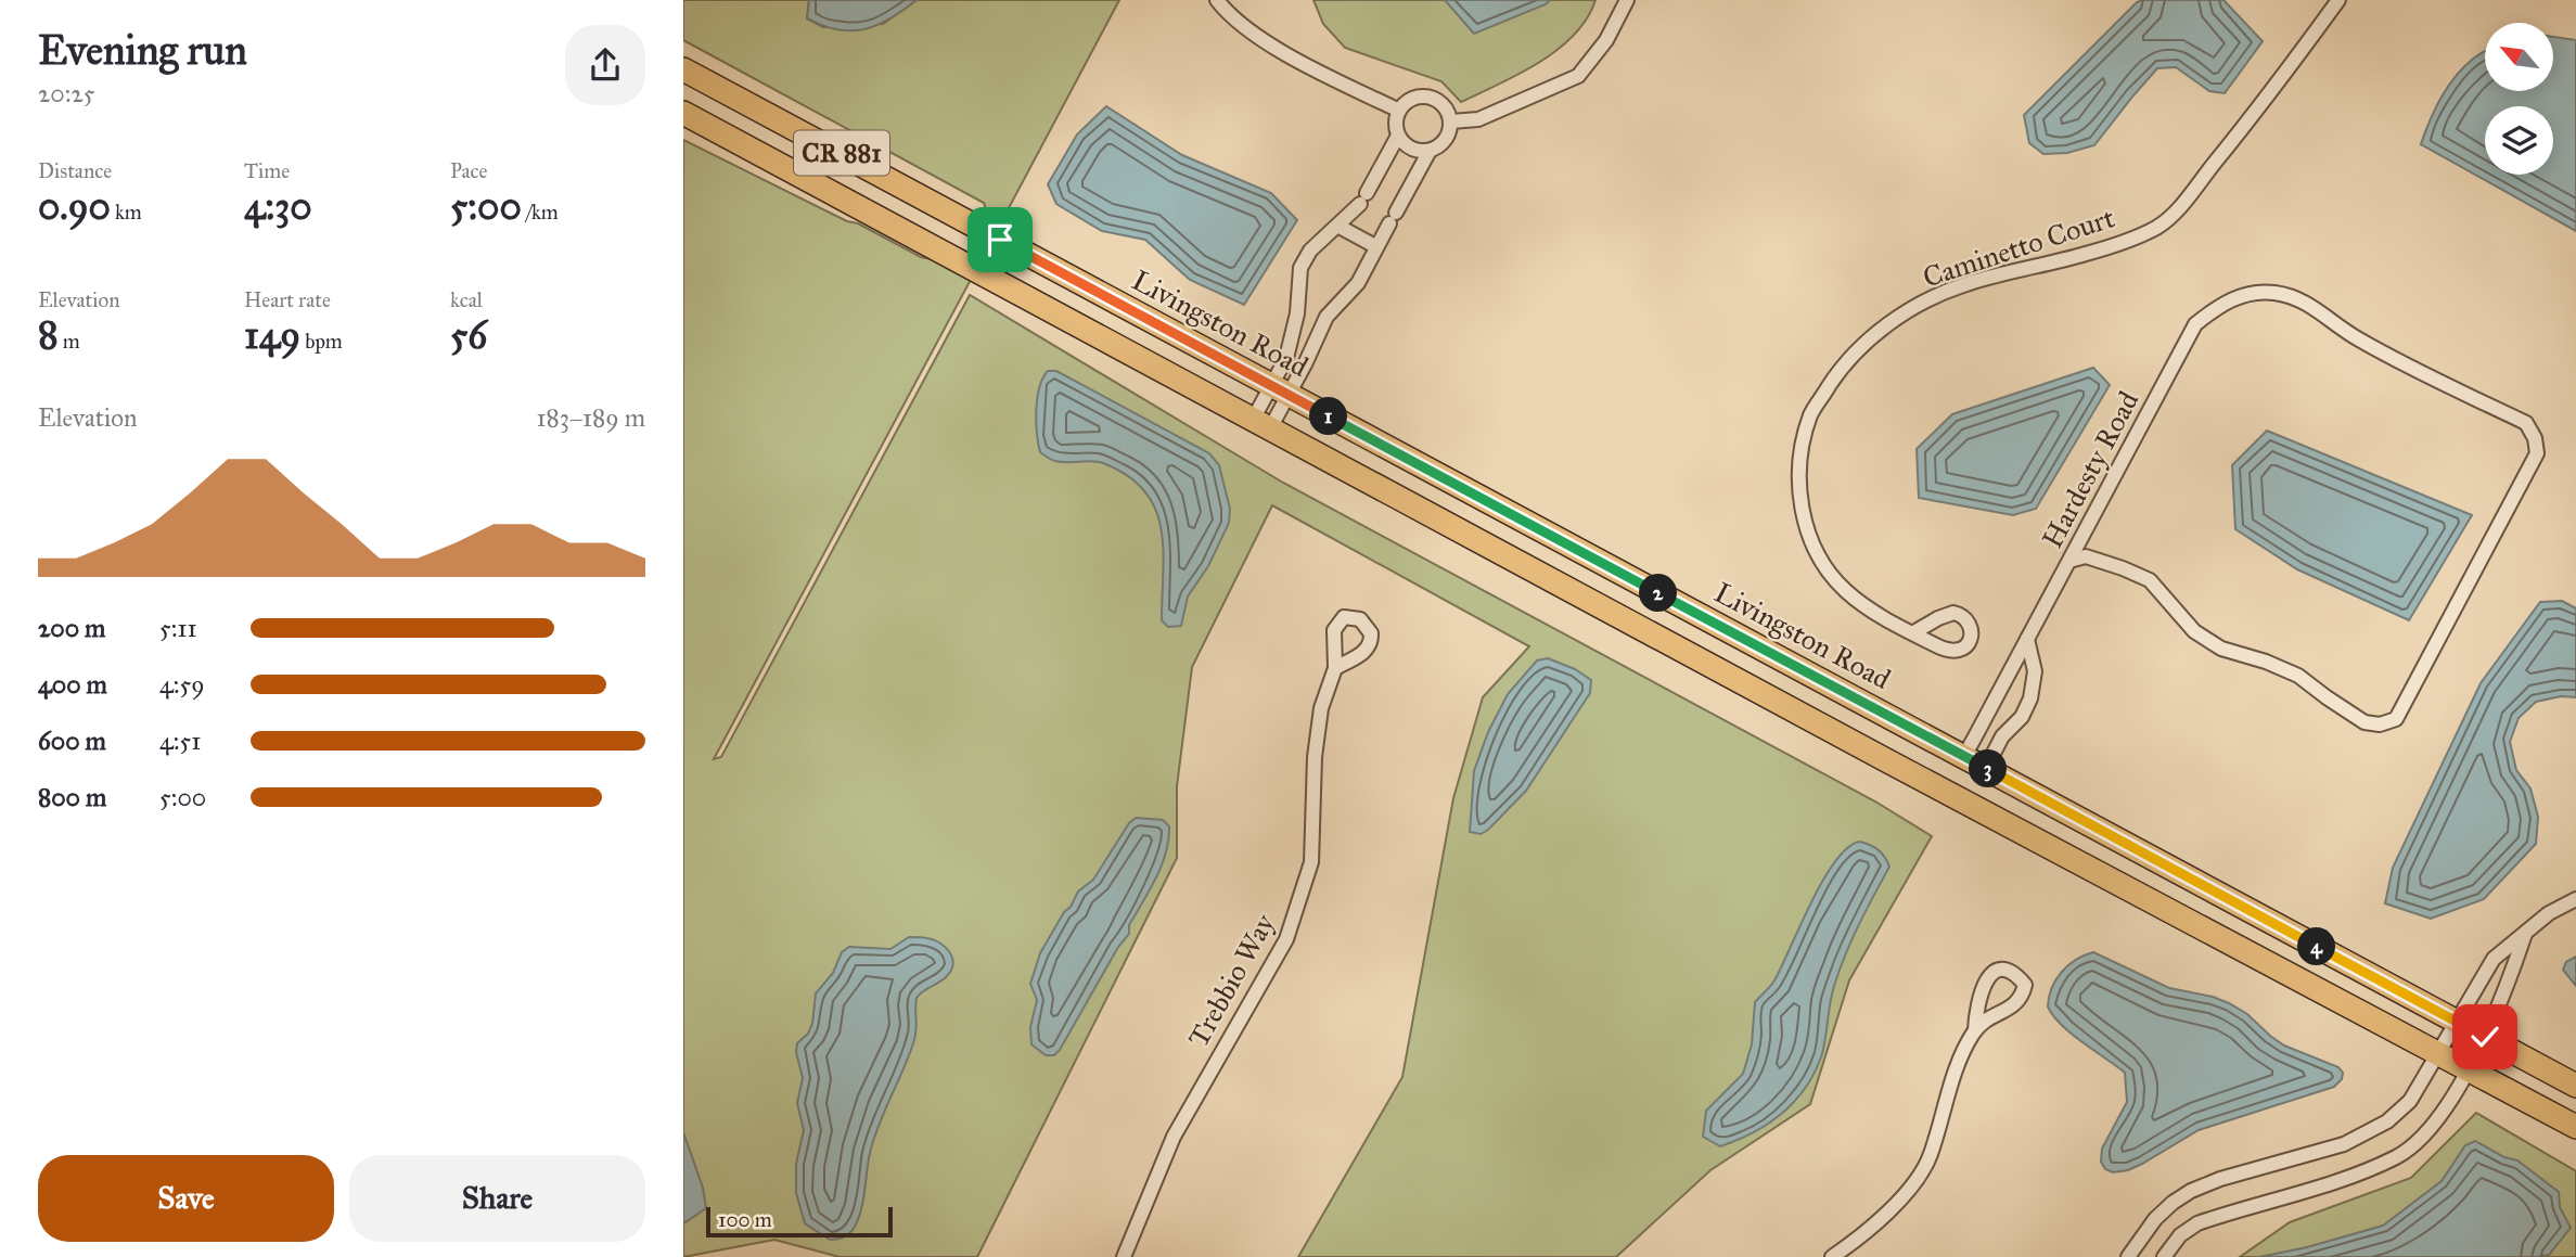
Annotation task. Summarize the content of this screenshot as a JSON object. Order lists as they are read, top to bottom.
{
  "streets": {
    "main road": ["CR 881", "Livingston Road"],
    "street": ["Caminetto Court", "Hardesty Road", "Trebbio Way"]
  },
  "crossings": [
    ["Livingston Road", "Hardesty Road"]
  ],
  "scale_bar": "100 m",
  "north": "top left",
  "page": {
    "heading": ["Evening run", "20:25"],
    "stats": [
      ["Distance", "0.90 km"],
      ["Time", "4:30"],
      ["Pace", "5:00 /km"],
      ["Elevation", "8 m"],
      ["Heart rate", "149 bpm"],
      ["kcal", "56"]
    ],
    "chart": ["Elevation", "183–189 m"],
    "pins": [
      "1",
      "2",
      "3",
      "4"
    ],
    "list": [
      {
        "name": "200 m",
        "note": "5:11"
      },
      {
        "name": "400 m",
        "note": "4:59"
      },
      {
        "name": "600 m",
        "note": "4:51"
      },
      {
        "name": "800 m",
        "note": "5:00"
      }
    ],
    "buttons": ["Save", "Share"],
    "scale": "100 m"
  }
}
